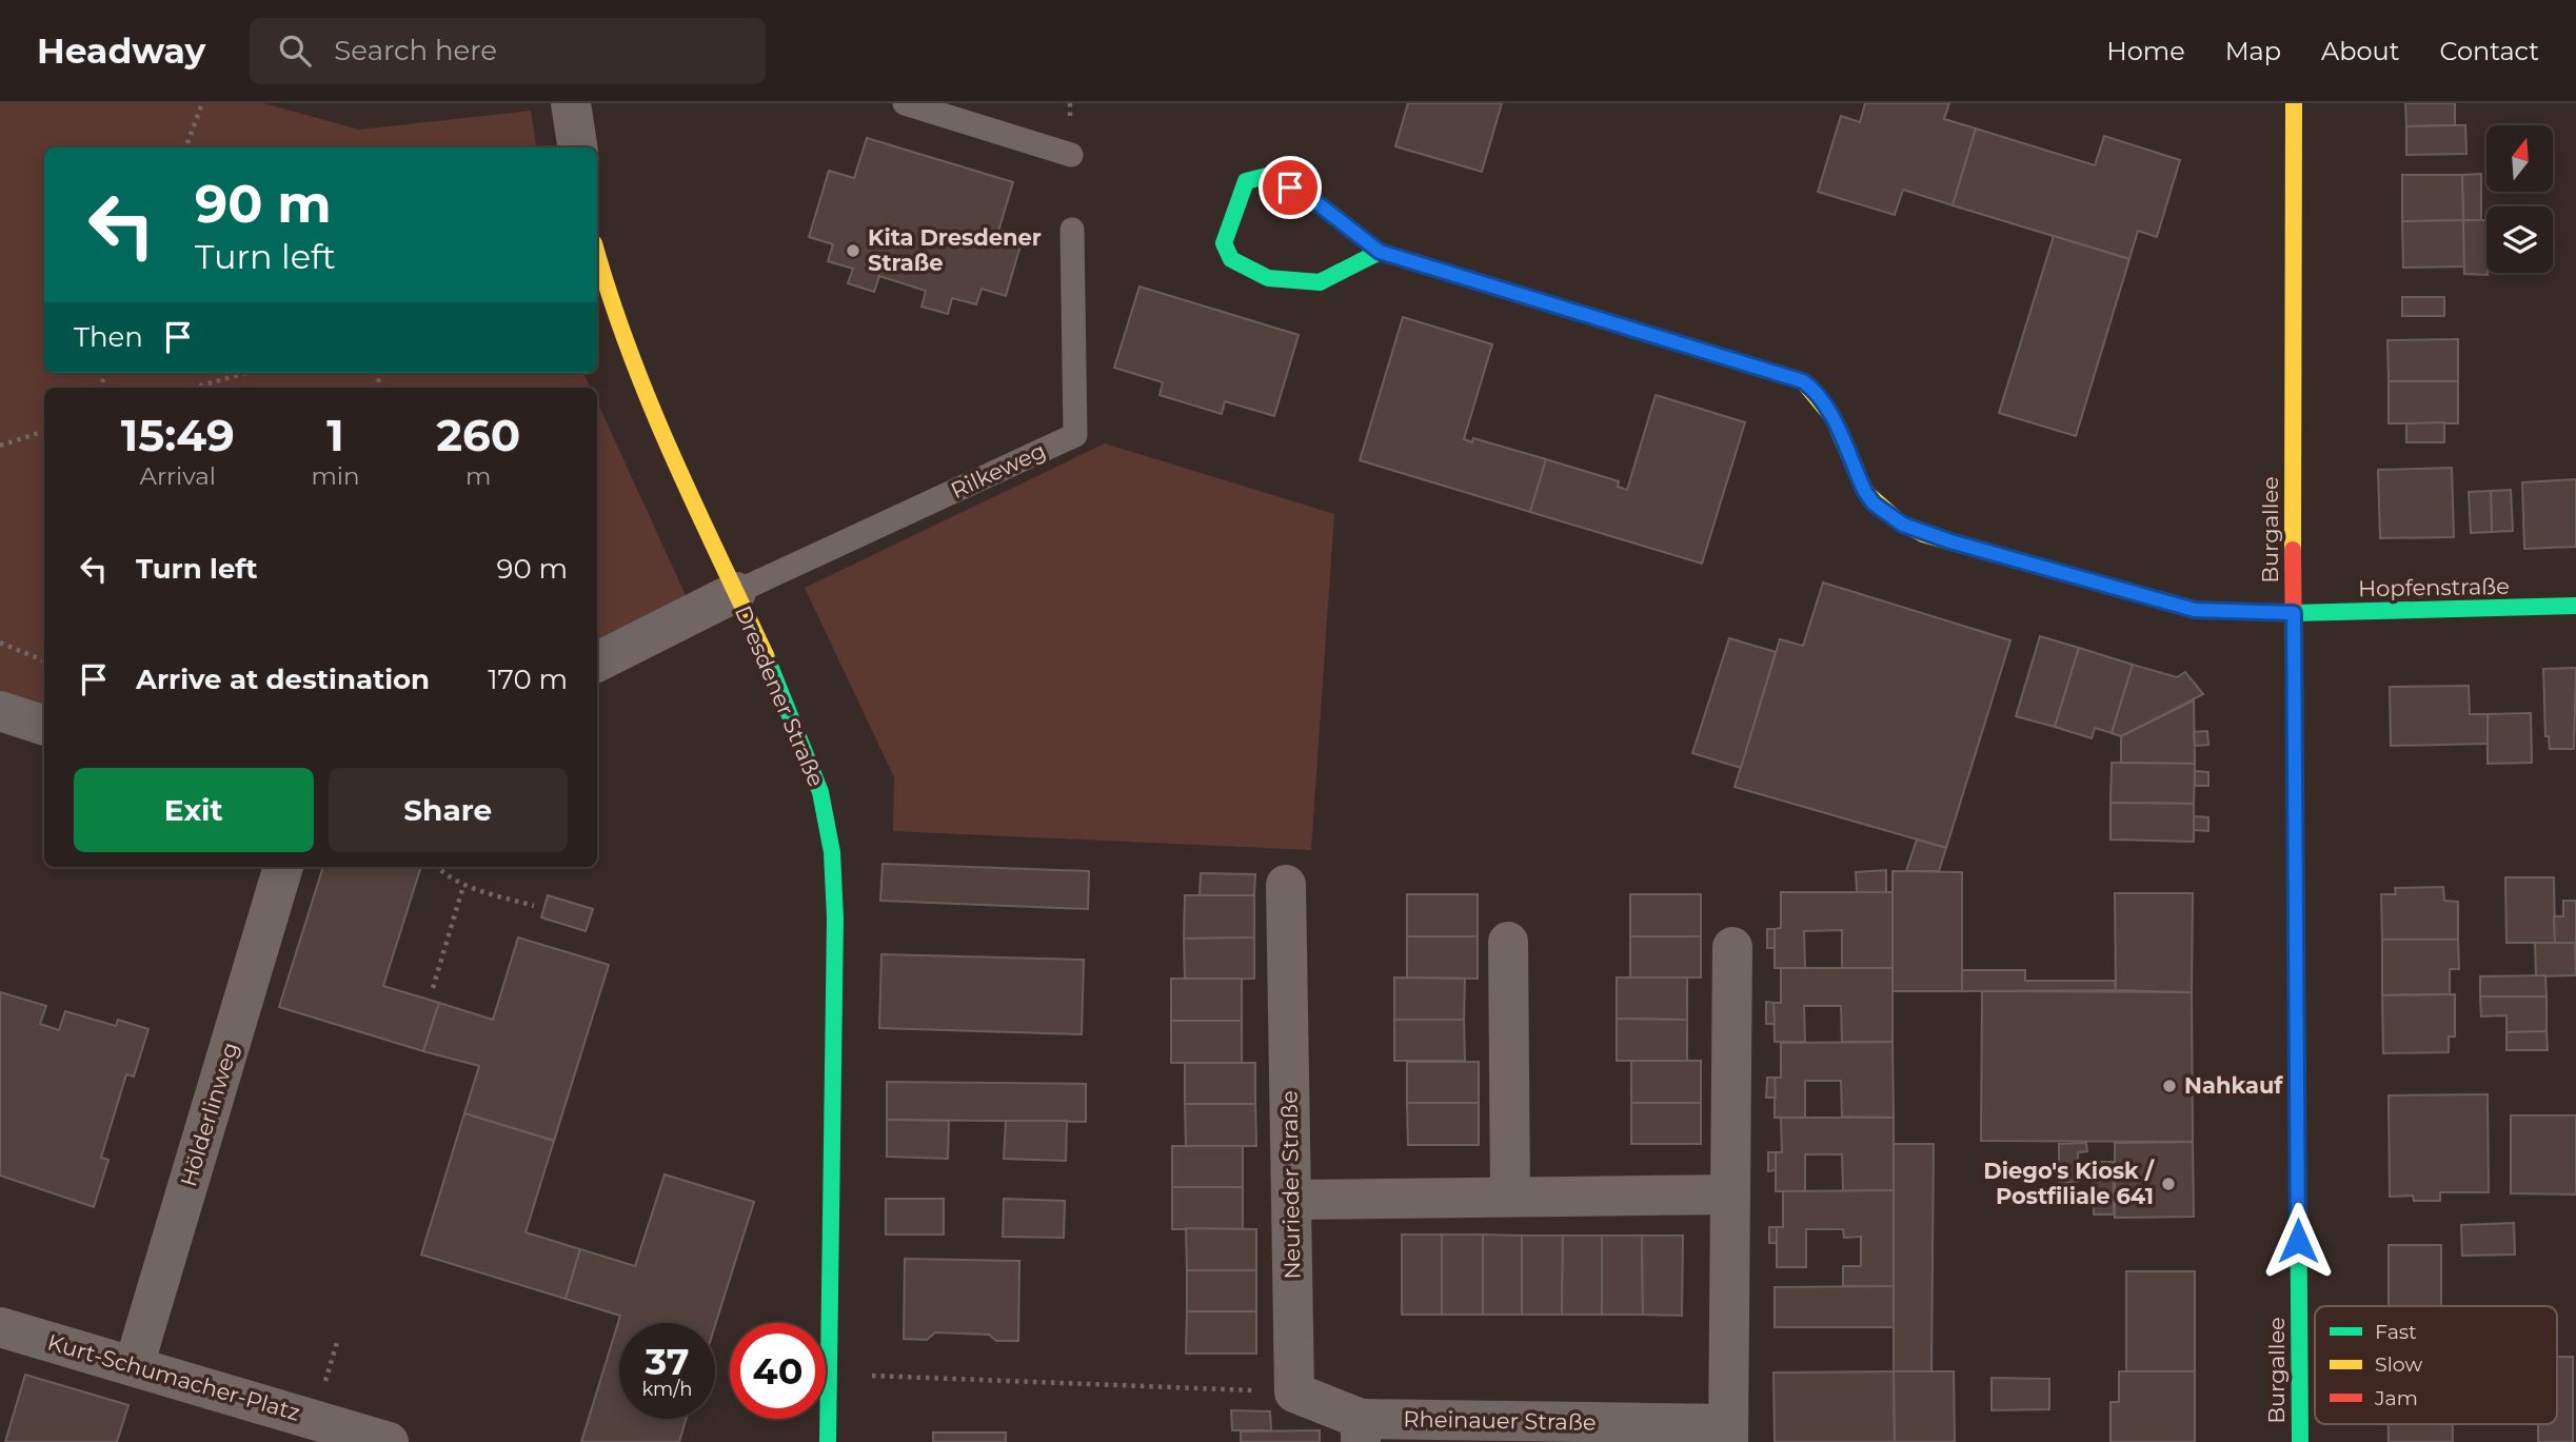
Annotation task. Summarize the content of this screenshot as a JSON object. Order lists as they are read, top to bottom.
{
  "streets": {
    "street": [
      "Burgallee",
      "Hopfenstraße",
      "Dresdener Straße",
      "Hölderlinweg",
      "Neurieder Straße",
      "Kurt-Schumacher-Platz",
      "Rheinauer Straße"
    ],
    "lane": ["Rilkeweg"]
  },
  "crossings": [
    ["Rilkeweg", "Dresdener Straße"],
    ["Burgallee", "Hopfenstraße"],
    ["Hölderlinweg", "Kurt-Schumacher-Platz"]
  ],
  "places": ["Kita Dresdener Straße", "Nahkauf", "Diego's Kiosk / Postfiliale 641"],
  "legend": ["Fast", "Slow", "Jam"],
  "north": "top",
  "page": {
    "header": "Headway",
    "search": "Search here",
    "nav": [
      "Home",
      "Map",
      "About",
      "Contact"
    ],
    "turn": ["90 m", "Turn left"],
    "then": "Then",
    "eta": [
      "15:49",
      "Arrival",
      "1",
      "min",
      "260",
      "m"
    ],
    "list": [
      {
        "name": "Turn left",
        "value": "90 m"
      },
      {
        "name": "Arrive at destination",
        "value": "170 m"
      }
    ],
    "buttons": ["Exit", "Share"],
    "speed": "37 km/h",
    "limit": "40"
  }
}
